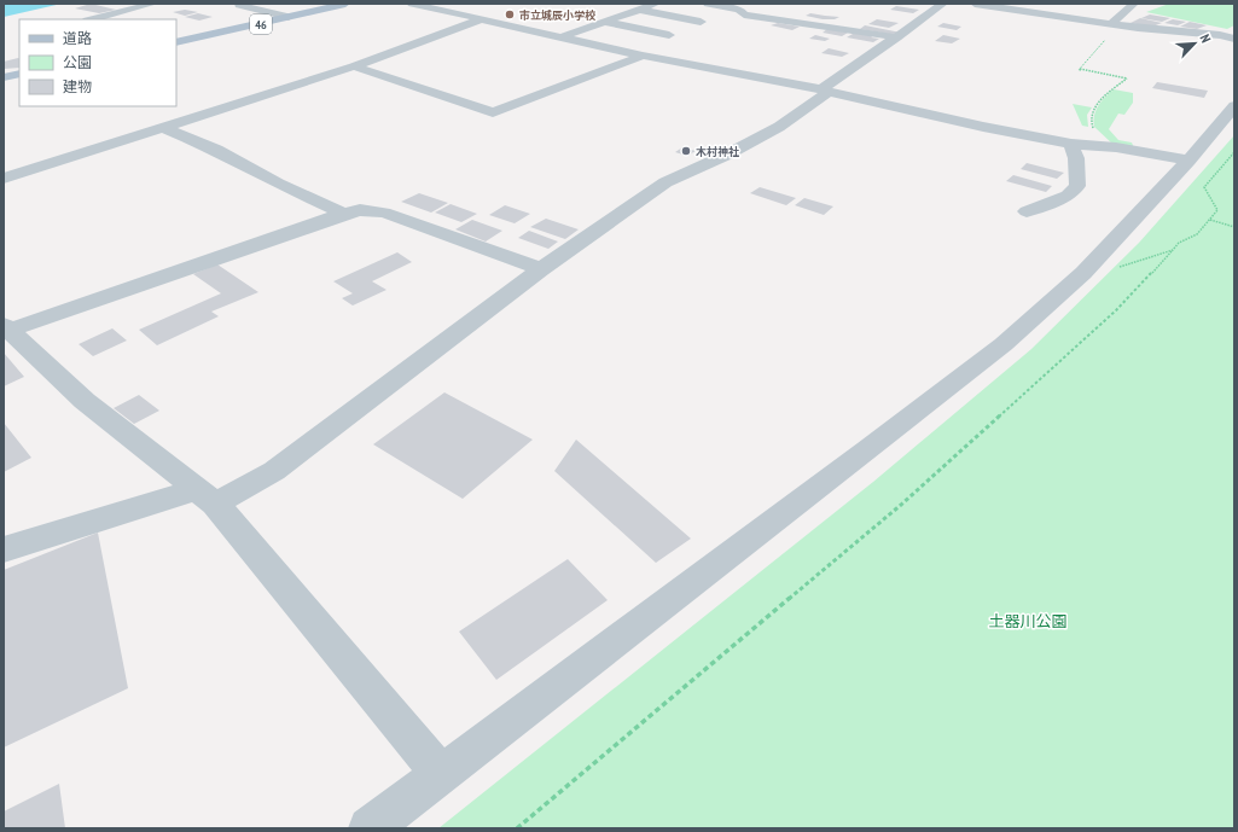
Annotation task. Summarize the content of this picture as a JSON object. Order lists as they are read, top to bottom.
{
  "streets": {
    "main road": ["46"]
  },
  "parks": ["土器川公園"],
  "places": ["市立城辰小学校", "木村神社"],
  "legend": ["道路", "公園", "建物"],
  "north": "top right"
}
